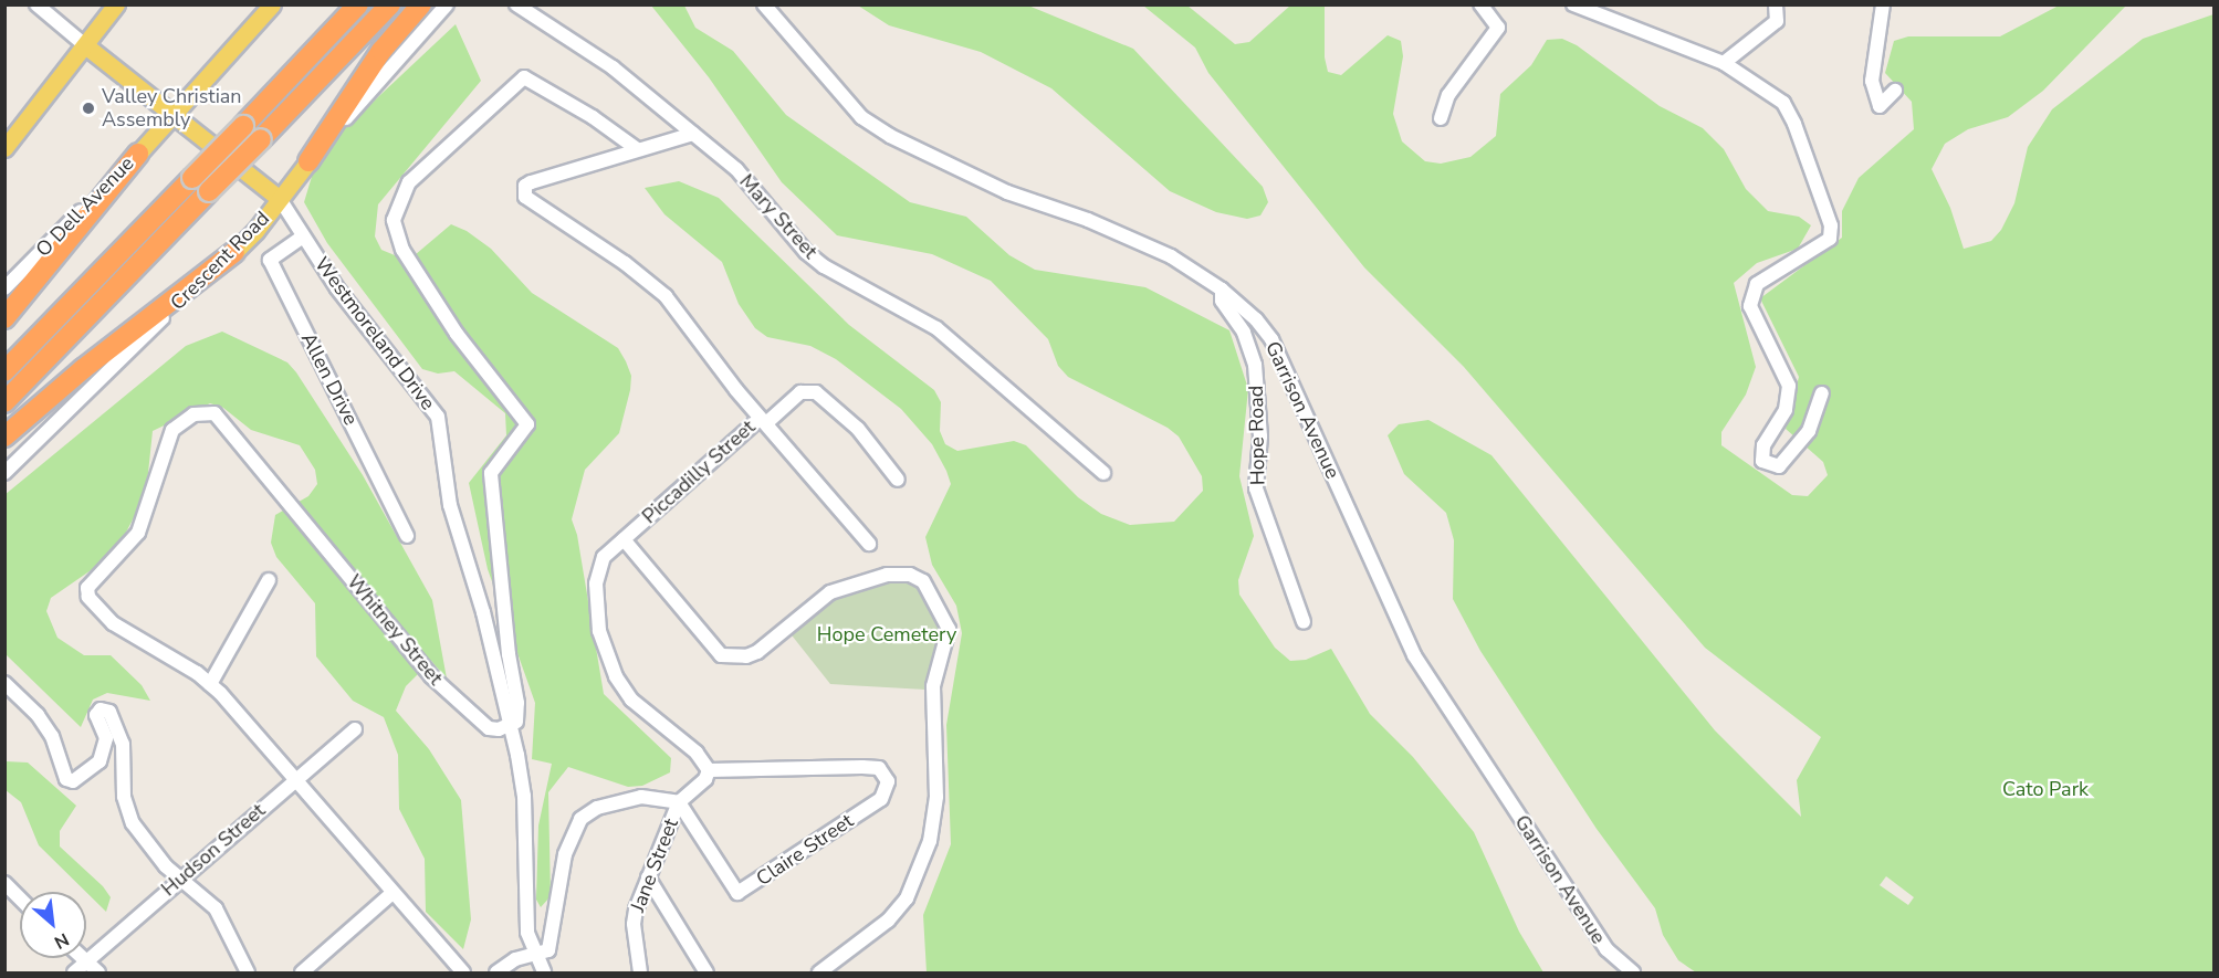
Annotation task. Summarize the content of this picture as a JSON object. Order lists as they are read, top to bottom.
{
  "streets": {
    "main road": ["O Dell Avenue", "Crescent Road", "Westmoreland Drive"],
    "street": [
      "Mary Street",
      "Allen Drive",
      "Garrison Avenue",
      "Hope Road",
      "Piccadilly Street",
      "Whitney Street",
      "Hudson Street",
      "Claire Street",
      "Jane Street"
    ]
  },
  "crossings": [
    ["O Dell Avenue", "Westmoreland Drive"],
    ["Mary Street", "Piccadilly Street"],
    ["Crescent Road", "Westmoreland Drive"],
    ["Westmoreland Drive", "Allen Drive"],
    ["Westmoreland Drive", "Whitney Street"],
    ["Garrison Avenue", "Hope Road"],
    ["Piccadilly Street", "Claire Street"],
    ["Piccadilly Street", "Jane Street"],
    ["Whitney Street", "Hudson Street"],
    ["Claire Street", "Jane Street"]
  ],
  "parks": ["Hope Cemetery", "Cato Park"],
  "places": ["Valley Christian Assembly"],
  "north": "bottom right"
}
